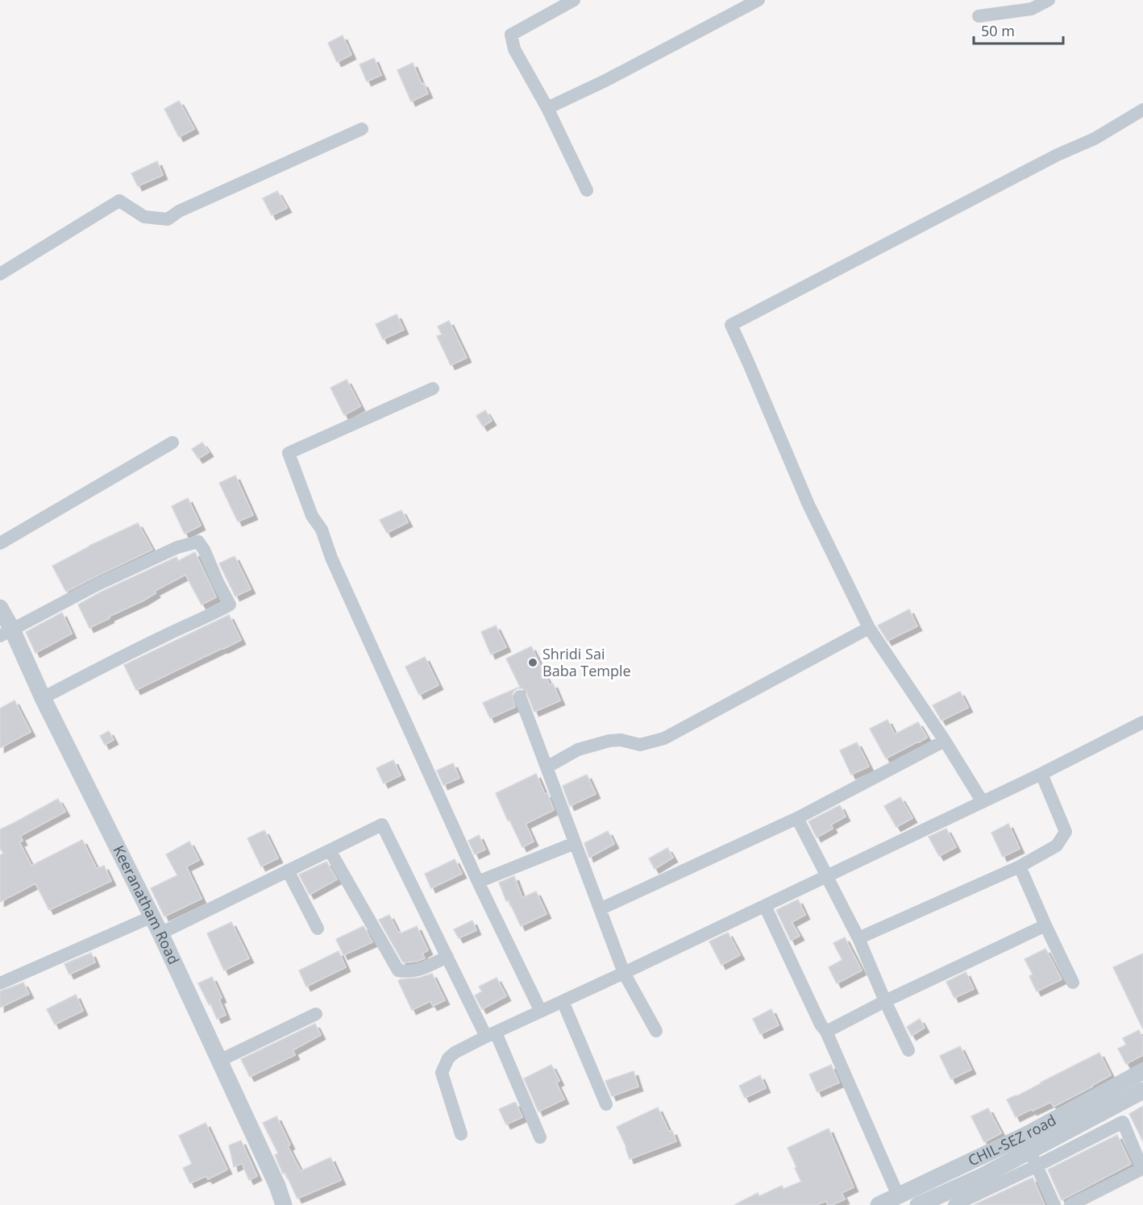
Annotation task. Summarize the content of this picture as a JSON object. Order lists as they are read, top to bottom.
{
  "streets": {
    "street": ["Keeranatham Road", "CHIL-SEZ road"]
  },
  "places": ["Shridi Sai Baba Temple"],
  "scale_bar": "50 m"
}
